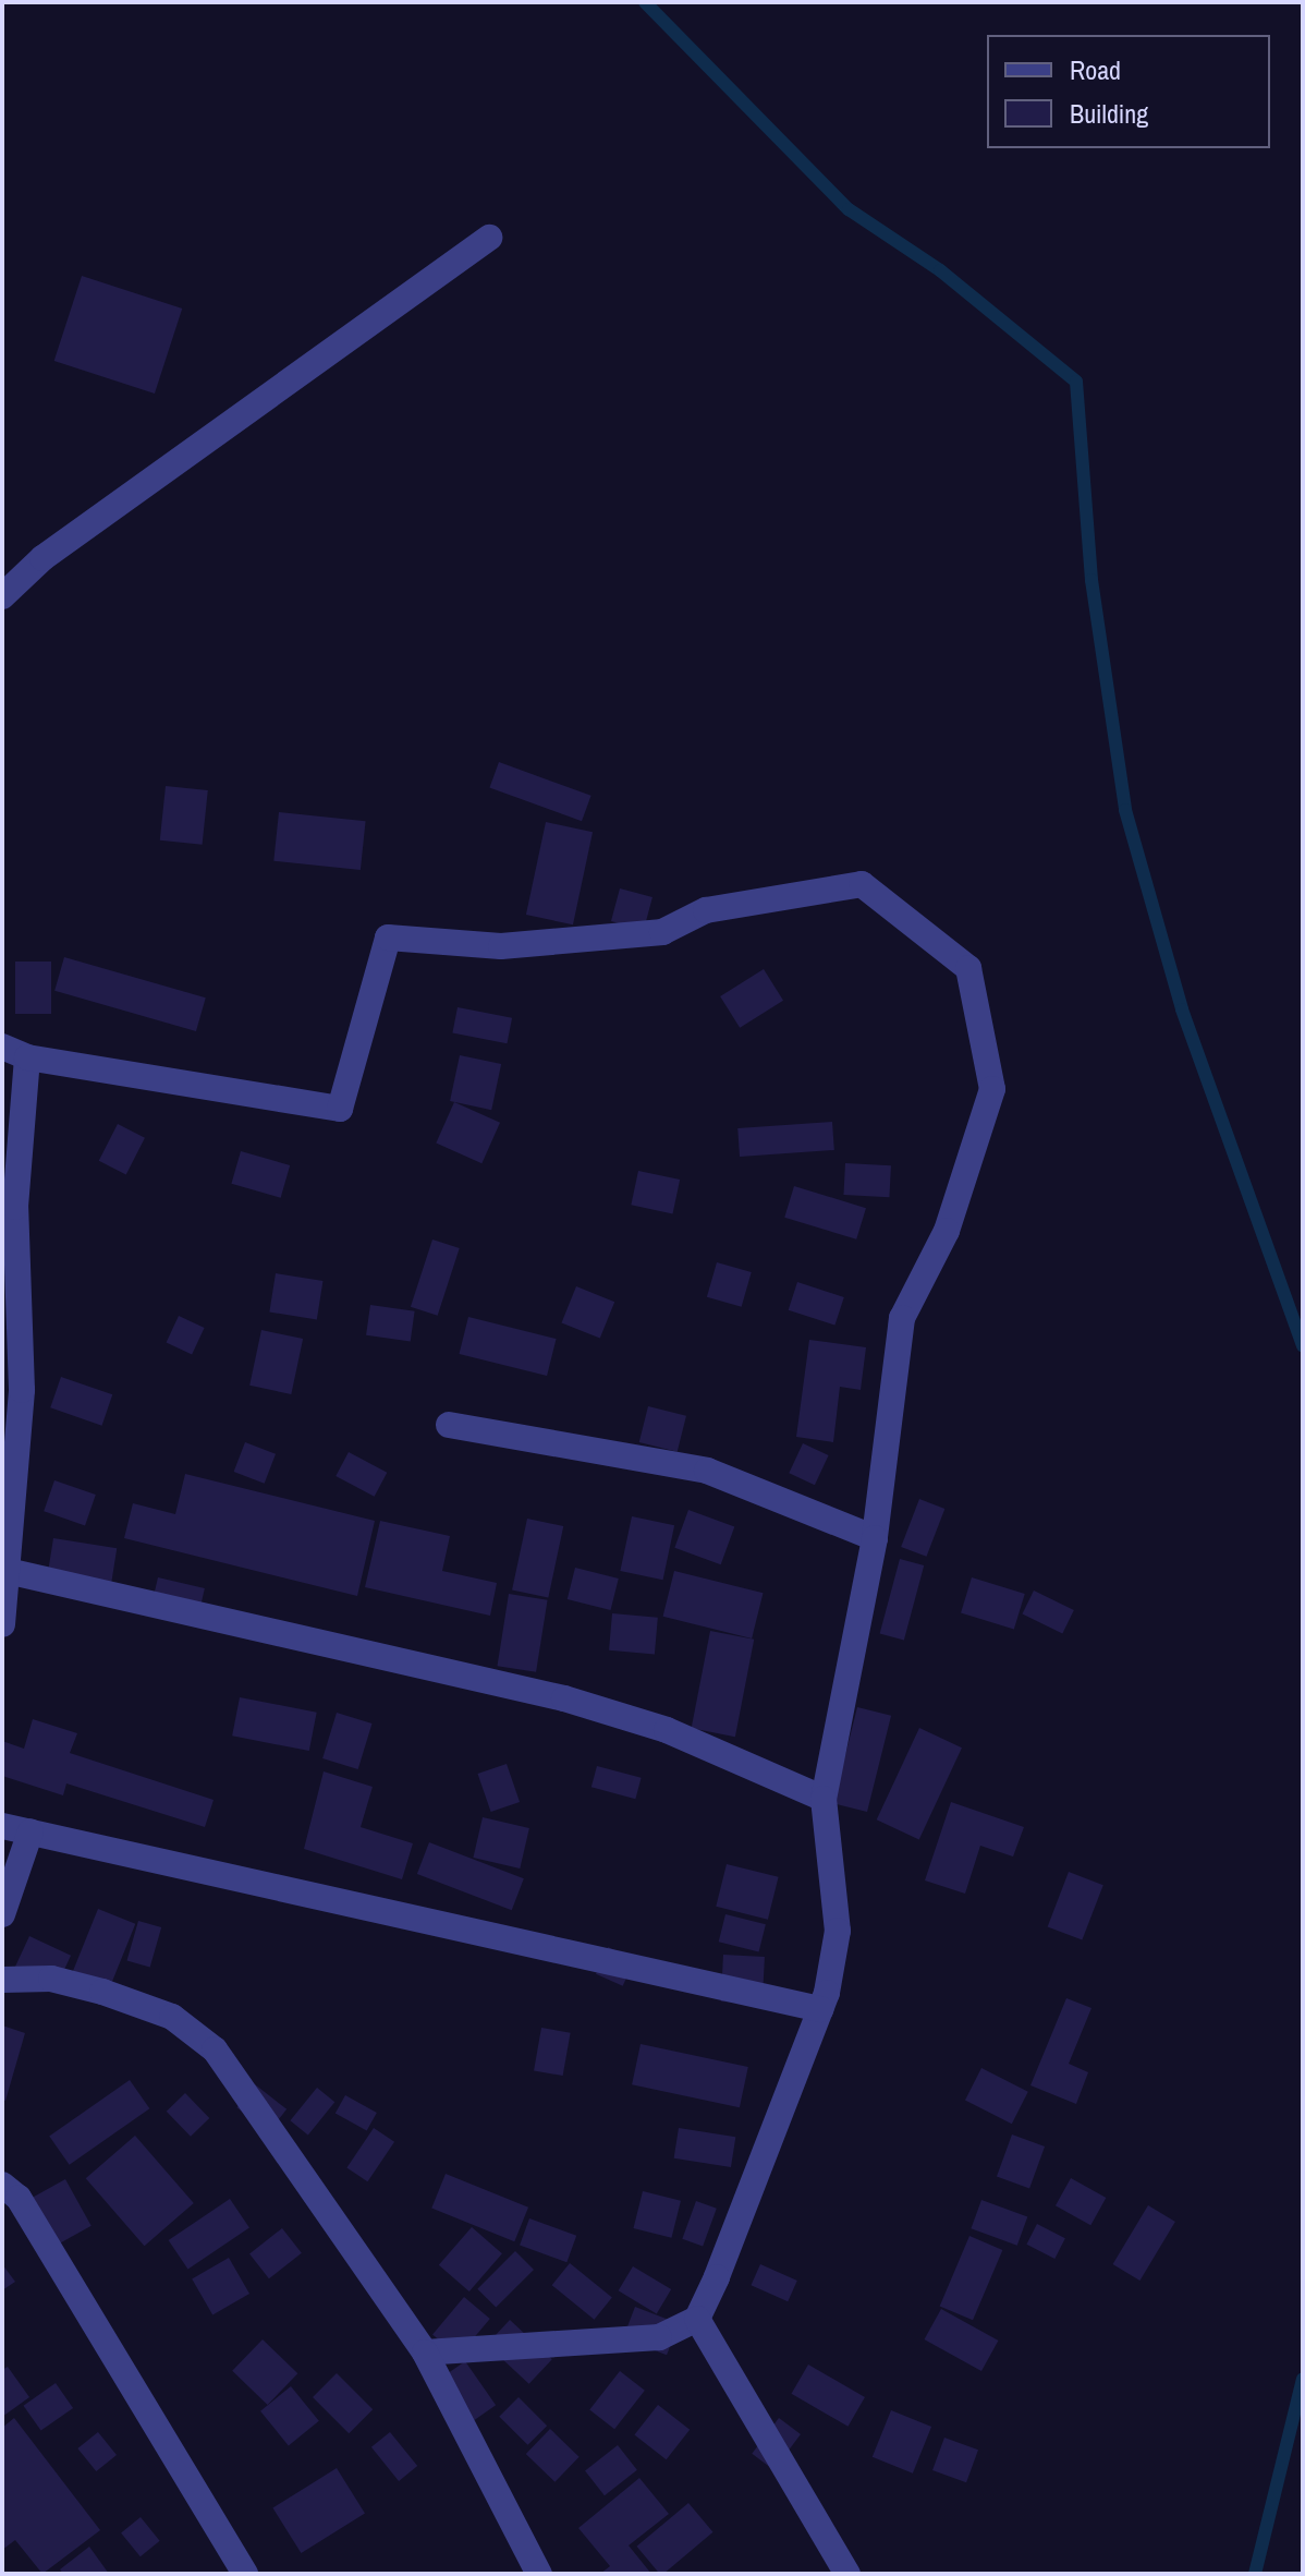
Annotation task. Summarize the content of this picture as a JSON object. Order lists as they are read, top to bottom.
{
  "legend": ["Road", "Building"]
}
